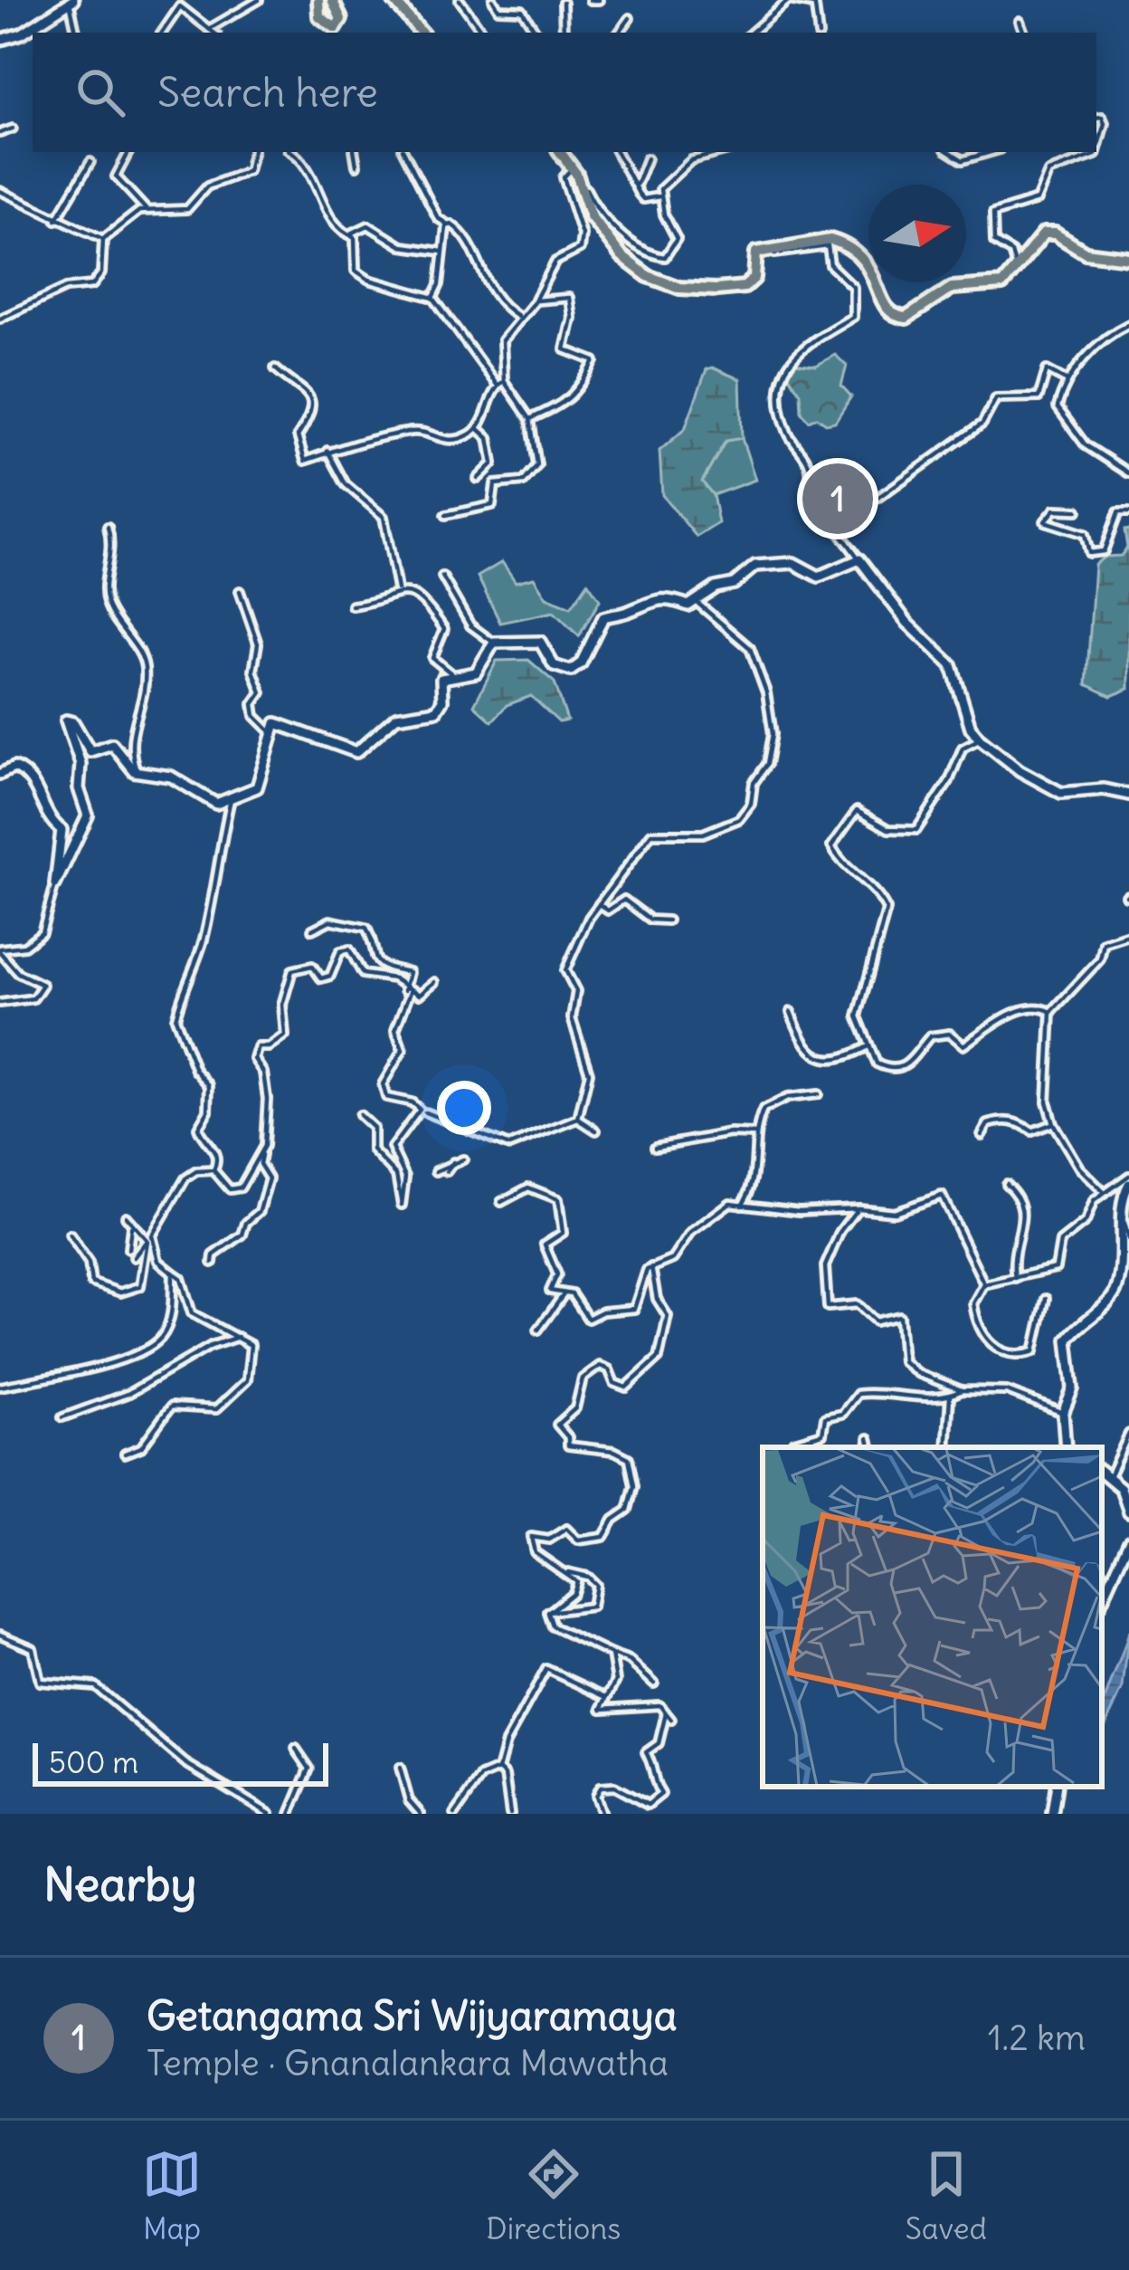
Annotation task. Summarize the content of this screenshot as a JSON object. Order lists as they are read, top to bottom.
{
  "scale_bar": "500 m",
  "north": "right",
  "page": {
    "search": "Search here",
    "pins": "1",
    "scale": "500 m",
    "heading": "Nearby",
    "list": [
      {
        "mark": "1",
        "name": "Getangama Sri Wijyaramaya",
        "note": "Temple · Gnanalankara Mawatha",
        "value": "1.2 km"
      }
    ],
    "nav": ["Map", "Directions", "Saved"]
  }
}
